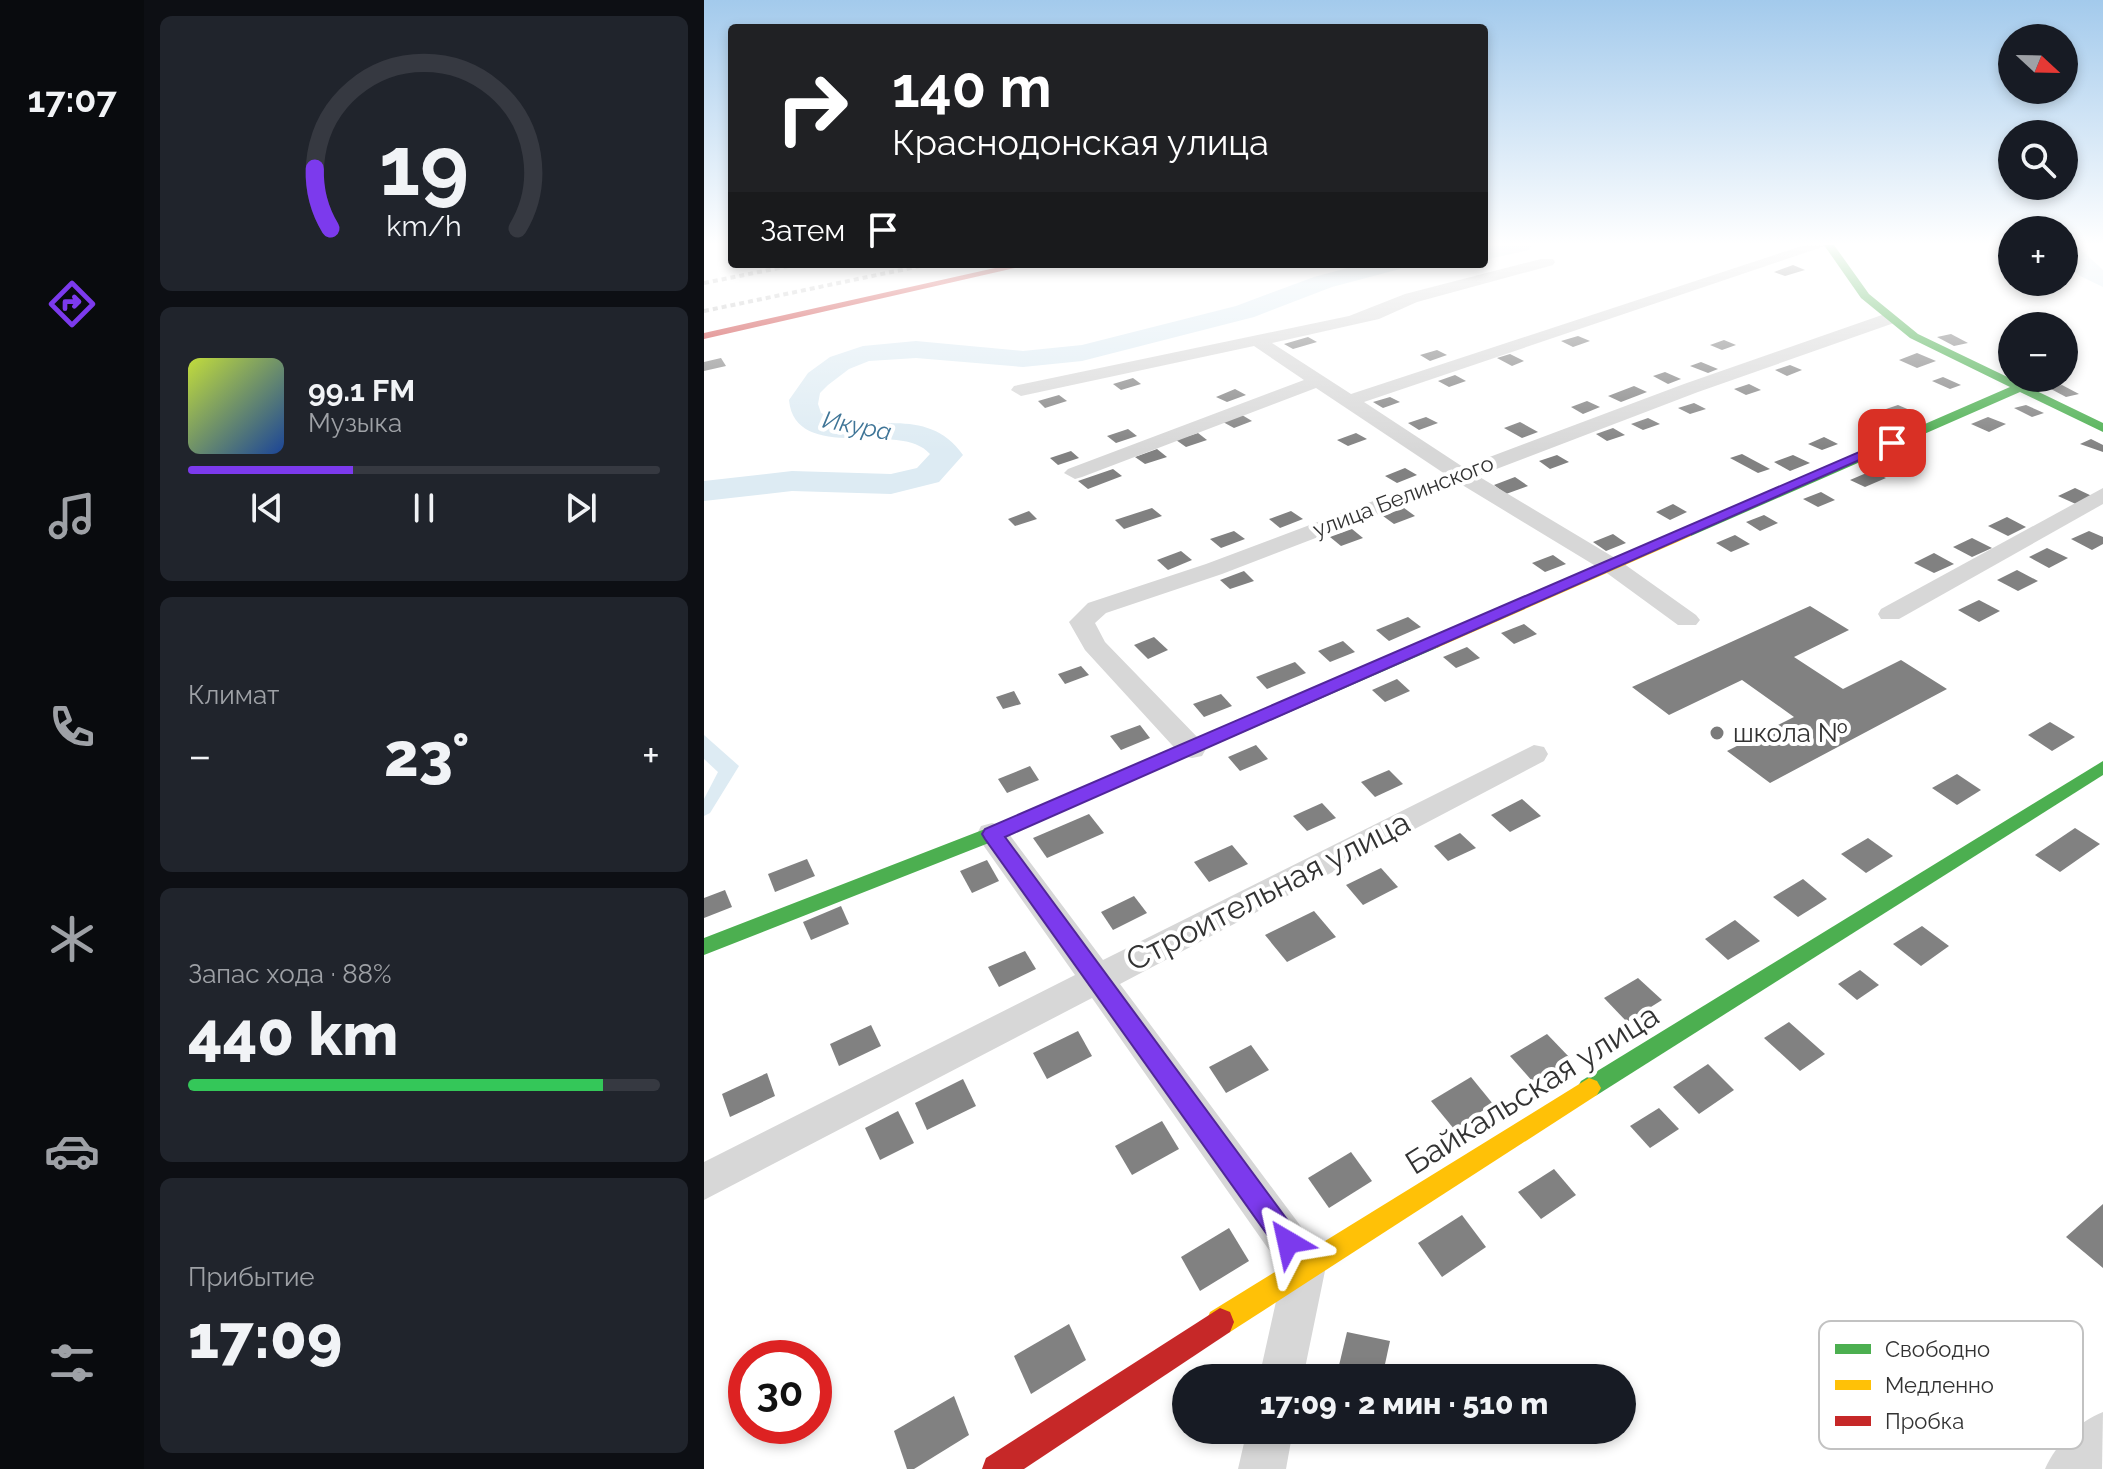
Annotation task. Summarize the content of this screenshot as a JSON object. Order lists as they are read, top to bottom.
{
  "streets": {
    "street": ["улица Белинского", "Строительная улица", "Байкальская улица"]
  },
  "water": ["Икура"],
  "places": ["школа №"],
  "legend": ["Свободно", "Медленно", "Пробка"],
  "north": "right",
  "page": {
    "tabs": "17:07",
    "map_buttons": ["+", "−"],
    "turn": ["140 m", "Краснодонская улица"],
    "then": "Затем",
    "song": ["99.1 FM", "Музыка"],
    "tile": [
      "Климат",
      ["Запас хода · 88%", "440 km"],
      ["Прибытие", "17:09"]
    ],
    "heat": ["−", "23°", "+"],
    "limit": "30",
    "trip": "17:09 · 2 мин · 510 m",
    "gauge": ["19", "km/h"]
  }
}
